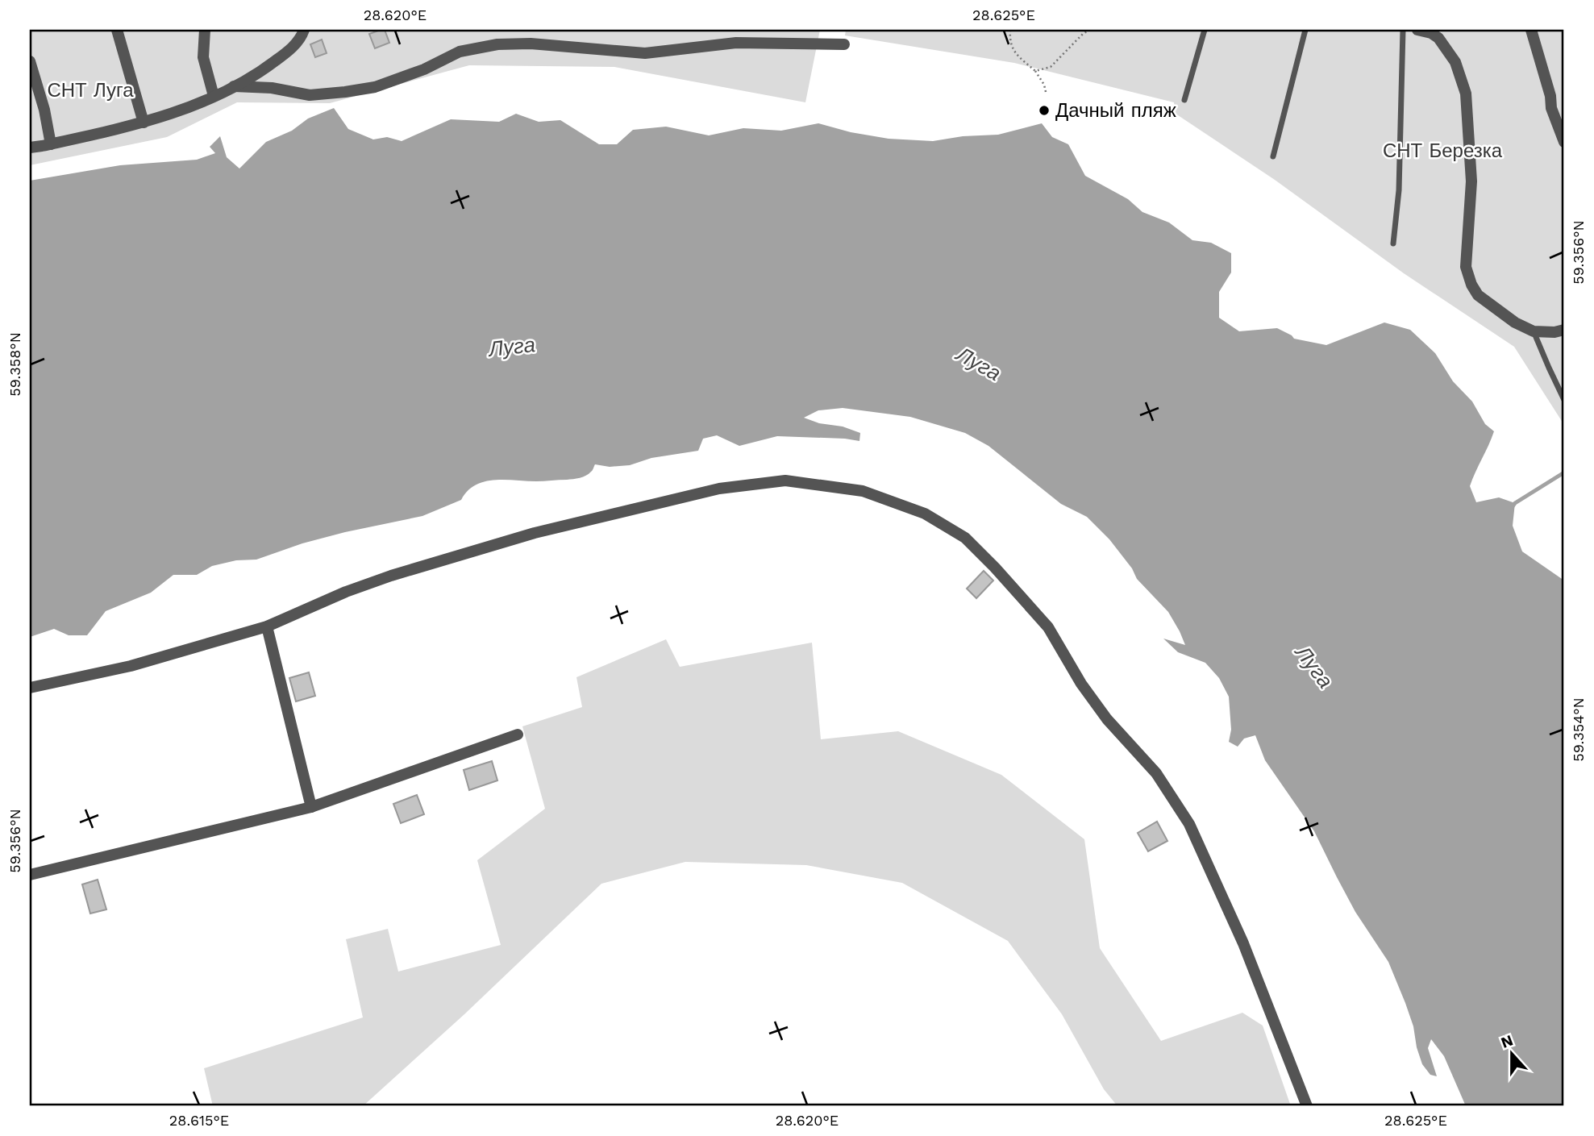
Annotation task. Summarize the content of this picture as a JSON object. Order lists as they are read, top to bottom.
{
  "water": ["Луга"],
  "parks": ["СНТ Луга", "СНТ Березка"],
  "places": ["Дачный пляж"],
  "north": "top",
  "coordinates": [
    "28.620°E",
    "28.625°E",
    "59.356°N",
    "59.358°N",
    "59.354°N",
    "28.615°E"
  ]
}
